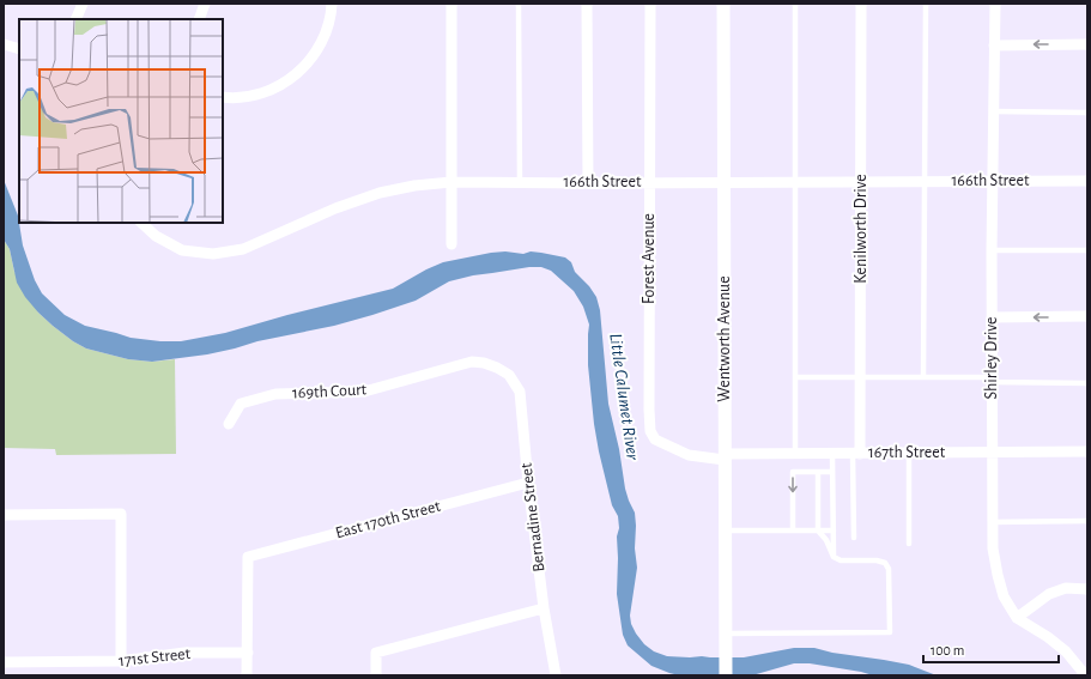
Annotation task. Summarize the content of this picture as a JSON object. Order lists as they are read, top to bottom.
{
  "streets": {
    "street": [
      "166th Street",
      "Kenilworth Drive",
      "Forest Avenue",
      "Wentworth Avenue",
      "Shirley Drive",
      "169th Court",
      "167th Street",
      "Bernadine Street",
      "East 170th Street",
      "171st Street"
    ]
  },
  "crossings": [
    ["166th Street", "Kenilworth Drive"],
    ["166th Street", "Forest Avenue"],
    ["166th Street", "Wentworth Avenue"],
    ["166th Street", "Shirley Drive"],
    ["Kenilworth Drive", "167th Street"],
    ["Forest Avenue", "Wentworth Avenue"],
    ["Forest Avenue", "167th Street"],
    ["Wentworth Avenue", "167th Street"],
    ["Shirley Drive", "167th Street"],
    ["169th Court", "Bernadine Street"],
    ["Bernadine Street", "East 170th Street"],
    ["East 170th Street", "171st Street"]
  ],
  "water": ["Little Calumet River"],
  "scale_bar": "100 m"
}
